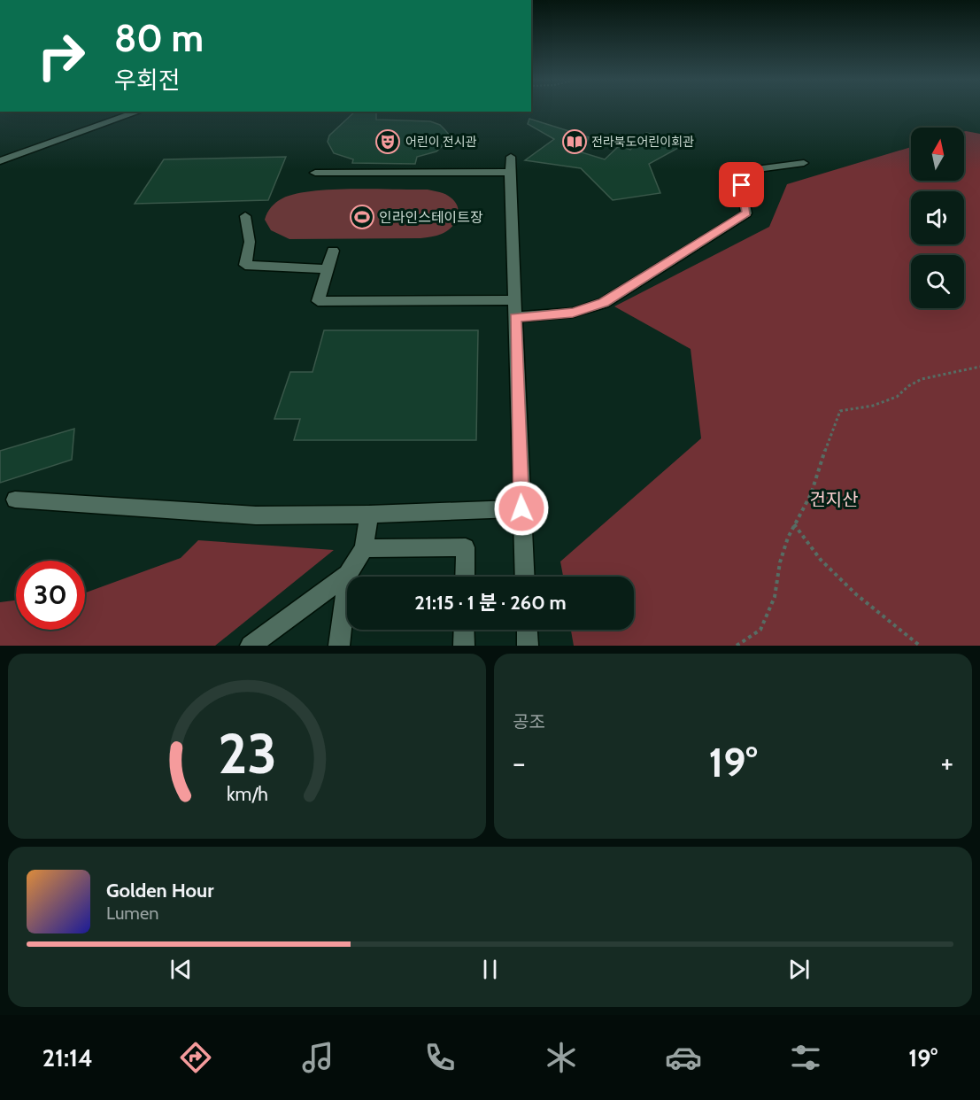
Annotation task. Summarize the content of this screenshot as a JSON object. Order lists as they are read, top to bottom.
{
  "parks": ["건지산"],
  "places": {
    "theatre": ["어린이 전시관"],
    "library": ["전라북도어린이회관"],
    "sports": ["인라인스테이트장"]
  },
  "north": "top",
  "page": {
    "turn": ["80 m", "우회전"],
    "limit": "30",
    "trip": "21:15 · 1 분 · 260 m",
    "tile": "공조",
    "heat": ["−", "19°", "+"],
    "song": ["Golden Hour", "Lumen"],
    "tabs": ["21:14", "19°"],
    "gauge": ["23", "km/h"]
  }
}
